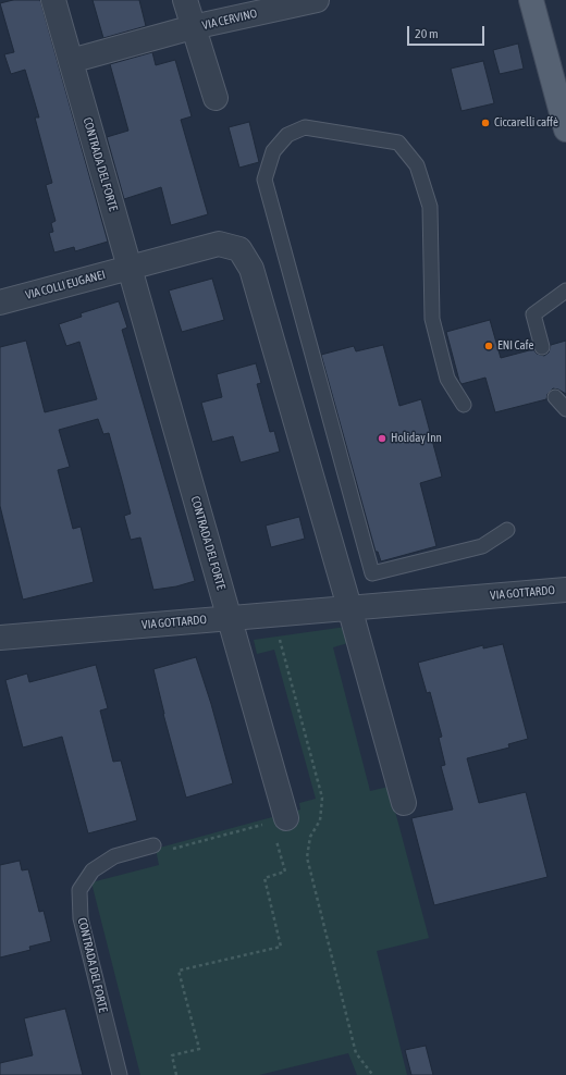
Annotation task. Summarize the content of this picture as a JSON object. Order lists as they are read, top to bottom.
{
  "streets": {
    "street": [
      "VIA CERVINO",
      "CONTRADA DEL FORTE",
      "VIA COLLI EUGANEI",
      "VIA GOTTARDO"
    ]
  },
  "crossings": [
    ["CONTRADA DEL FORTE", "VIA COLLI EUGANEI"],
    ["CONTRADA DEL FORTE", "VIA GOTTARDO"]
  ],
  "places": ["Ciccarelli caffè", "ENI Cafe", "Holiday Inn"],
  "scale_bar": "20 m"
}
